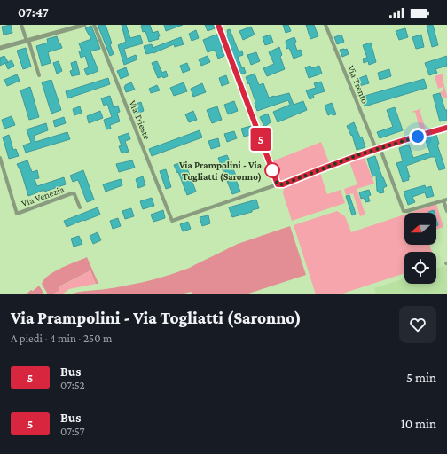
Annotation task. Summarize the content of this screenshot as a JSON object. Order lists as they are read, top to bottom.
{
  "streets": {
    "street": ["Via Trento", "Via Trieste", "Via Venezia"]
  },
  "places": ["Via Prampolini - Via Togliatti (Saronno)"],
  "lines": ["bus line 5"],
  "north": "left",
  "page": {
    "status": "07:47",
    "on_map": "5",
    "heading": ["Via Prampolini - Via Togliatti (Saronno)", "A piedi · 4 min · 250 m"],
    "list": [
      {
        "mark": "5",
        "name": "Bus",
        "note": "07:52",
        "value": "5 min"
      },
      {
        "mark": "5",
        "name": "Bus",
        "note": "07:57",
        "value": "10 min"
      }
    ]
  }
}
